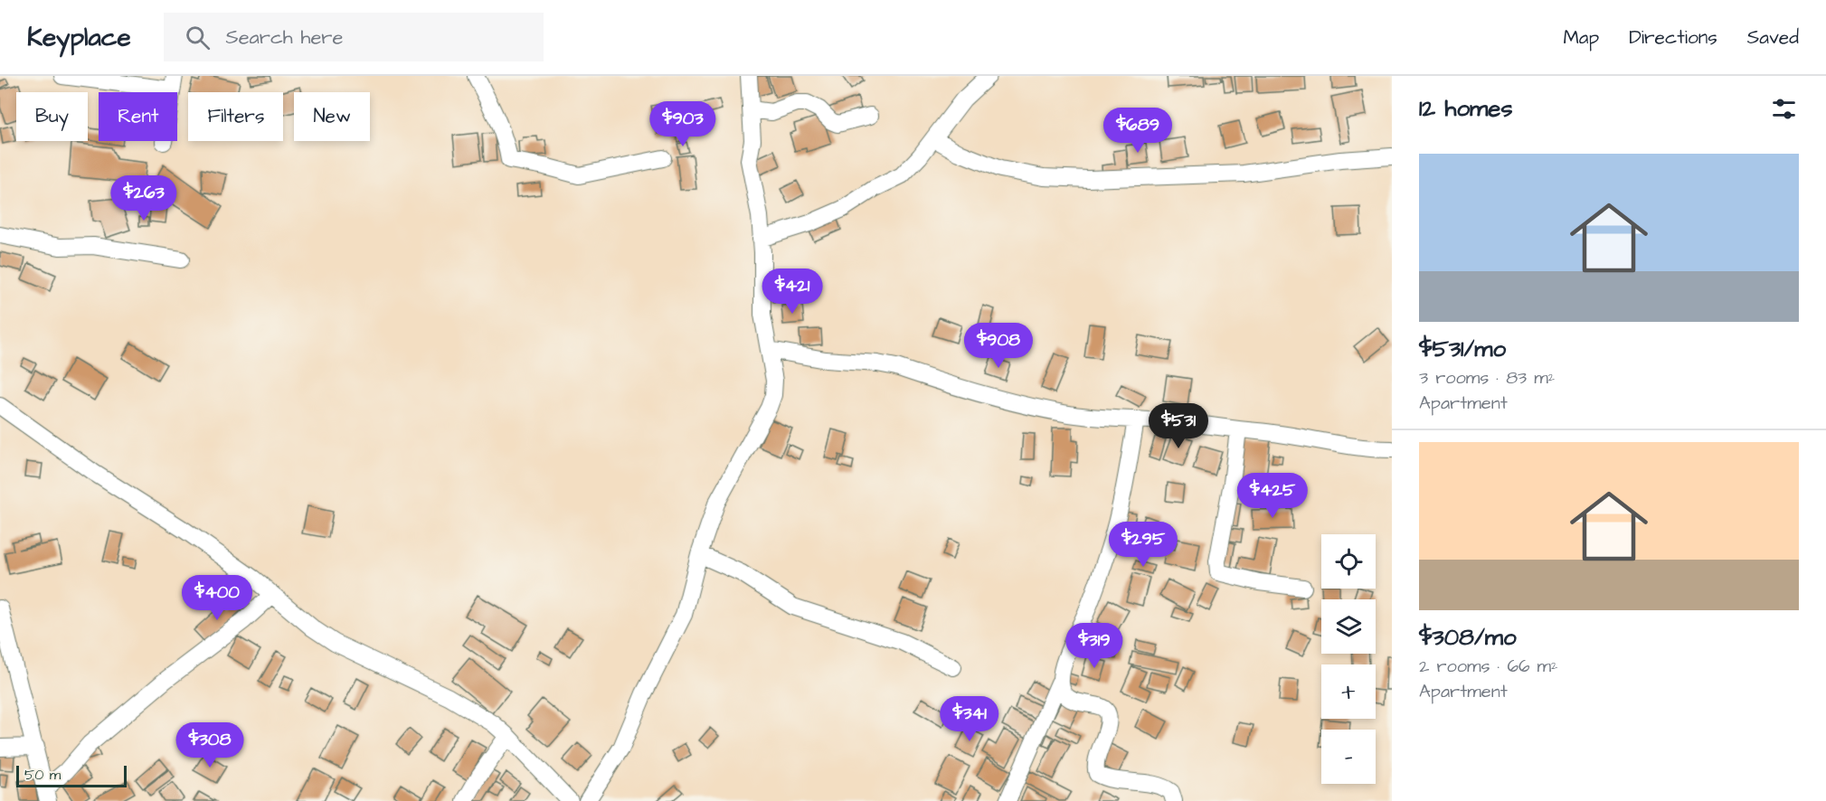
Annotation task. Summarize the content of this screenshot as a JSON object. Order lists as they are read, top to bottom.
{
  "scale_bar": "50 m",
  "page": {
    "header": "Keyplace",
    "search": "Search here",
    "nav": ["Map", "Directions", "Saved"],
    "heading": "12 homes",
    "chip": [
      "Buy",
      "Rent",
      "Filters",
      "New"
    ],
    "price": [
      "$903",
      "$689",
      "$263",
      "$421",
      "$908",
      "$531",
      "$425",
      "$295",
      "$400",
      "$319",
      "$341",
      "$308"
    ],
    "list": [
      {
        "name": "$531/mo",
        "note": "3 rooms · 83 m² · Apartment"
      },
      {
        "name": "$308/mo",
        "note": "2 rooms · 66 m² · Apartment"
      }
    ],
    "map_buttons": ["+", "−"],
    "scale": "50 m"
  }
}
